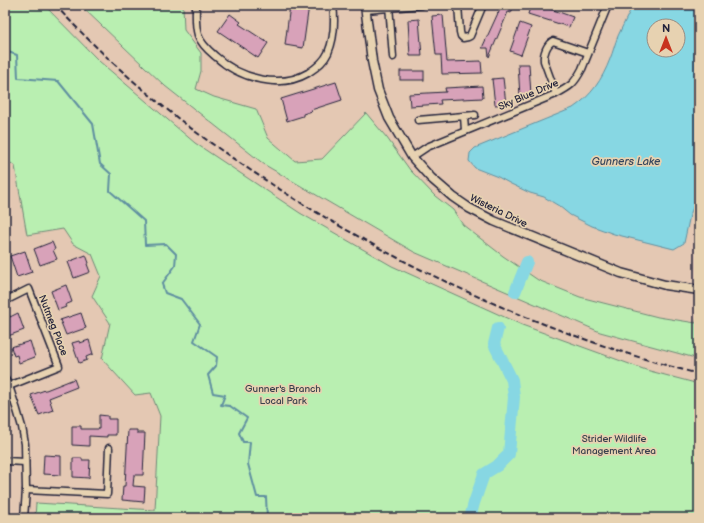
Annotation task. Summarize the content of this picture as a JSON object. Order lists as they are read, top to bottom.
{
  "streets": {
    "street": ["Sky Blue Drive", "Wisteria Drive", "Nutmeg Place"]
  },
  "crossings": [
    ["Sky Blue Drive", "Wisteria Drive"]
  ],
  "water": ["Gunners Lake"],
  "parks": ["Gunner's Branch Local Park", "Strider Wildlife Management Area"],
  "north": "top"
}
